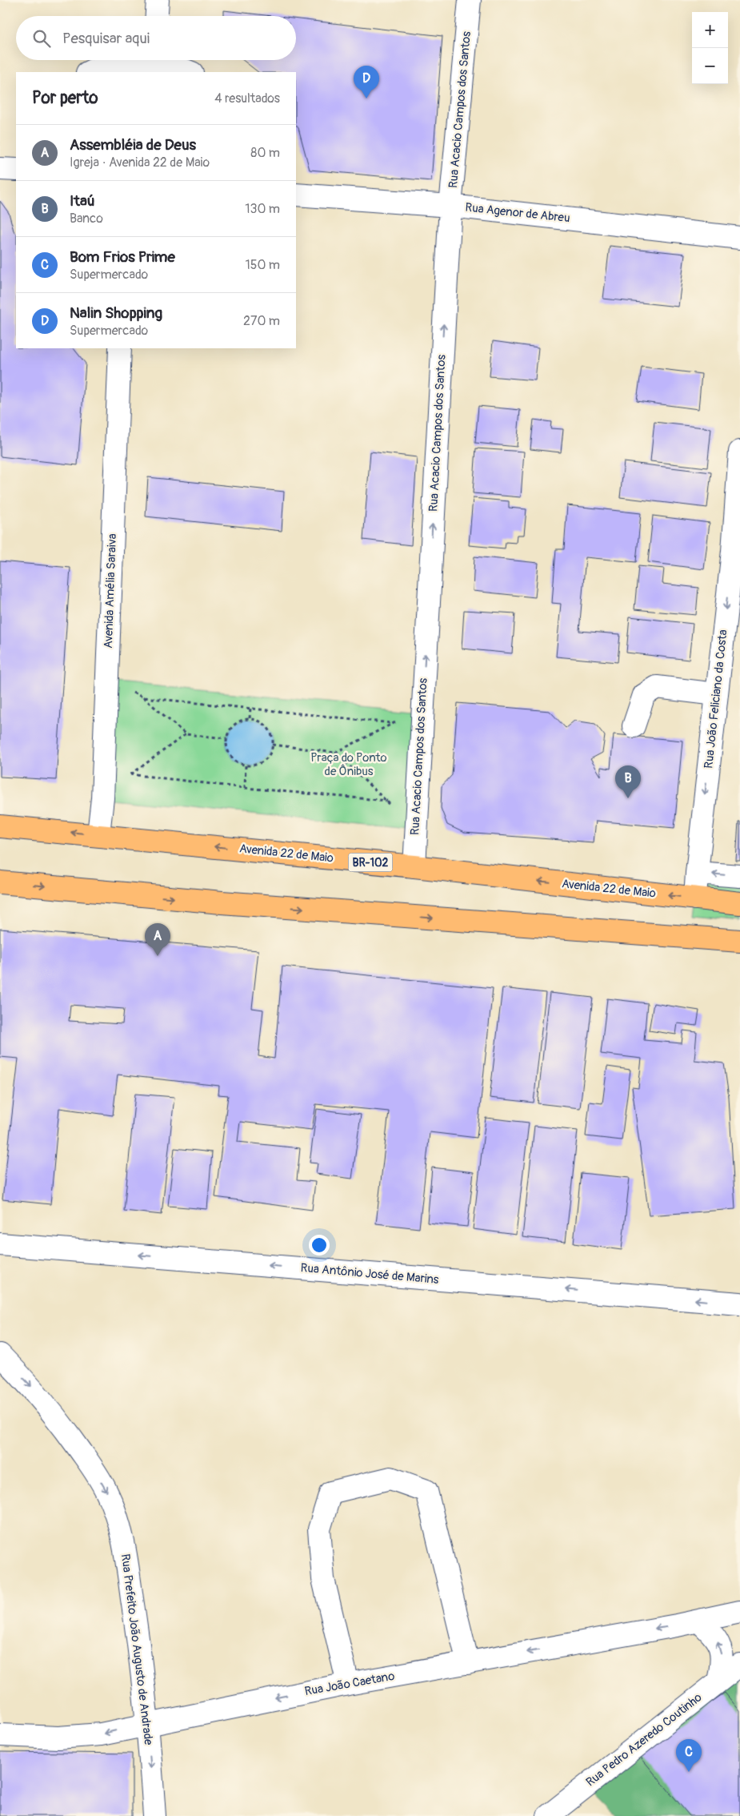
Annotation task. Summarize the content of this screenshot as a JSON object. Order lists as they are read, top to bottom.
{
  "streets": {
    "main road": ["Avenida 22 de Maio", "BR-102"],
    "street": [
      "Rua Acacio Campos dos Santos",
      "Rua Agenor de Abreu",
      "Avenida Amélia Saraiva",
      "Rua João Feliciano da Costa",
      "Rua Antônio José de Marins",
      "Rua Prefeito João Augusto de Andrade",
      "Rua João Caetano",
      "Rua Pedro Azeredo Coutinho"
    ]
  },
  "crossings": [
    ["Rua Acacio Campos dos Santos", "Rua Agenor de Abreu"],
    ["Rua Acacio Campos dos Santos", "Avenida 22 de Maio"],
    ["Avenida Amélia Saraiva", "Avenida 22 de Maio"],
    ["Rua João Feliciano da Costa", "Avenida 22 de Maio"],
    ["Rua Prefeito João Augusto de Andrade", "Rua João Caetano"]
  ],
  "one_way": [
    "Rua Acacio Campos dos Santos",
    "Rua João Feliciano da Costa",
    "Rua Antônio José de Marins",
    "Rua Prefeito João Augusto de Andrade",
    "Rua João Caetano"
  ],
  "parks": ["Praça do Ponto de Ônibus"],
  "page": {
    "map_buttons": ["+", "−"],
    "search": "Pesquisar aqui",
    "pins": [
      "D",
      "B",
      "A",
      "C"
    ],
    "heading": ["Por perto", "4 resultados"],
    "list": [
      {
        "mark": "A",
        "name": "Assembléia de Deus",
        "note": "Igreja · Avenida 22 de Maio",
        "value": "80 m"
      },
      {
        "mark": "B",
        "name": "Itaú",
        "note": "Banco",
        "value": "130 m"
      },
      {
        "mark": "C",
        "name": "Bom Frios Prime",
        "note": "Supermercado",
        "value": "150 m"
      },
      {
        "mark": "D",
        "name": "Nalin Shopping",
        "note": "Supermercado",
        "value": "270 m"
      }
    ]
  }
}
